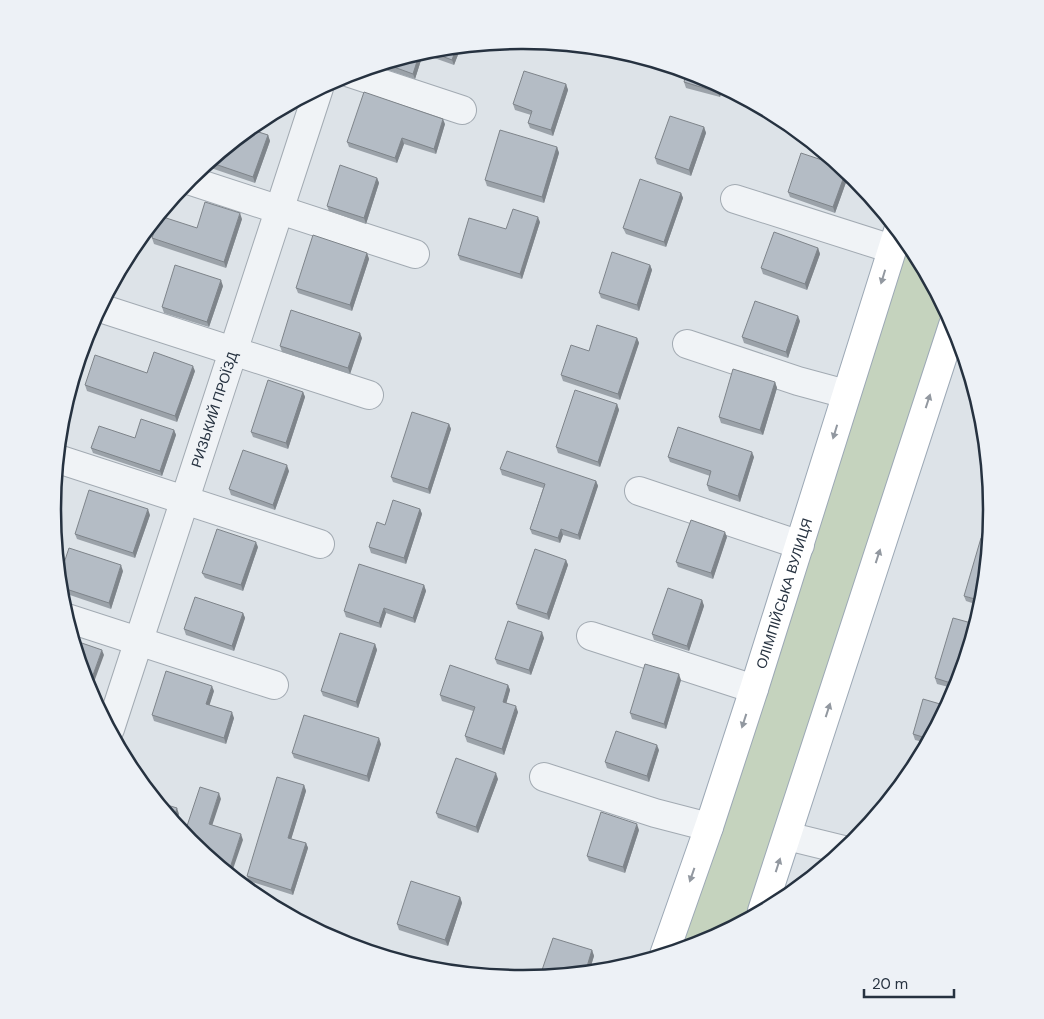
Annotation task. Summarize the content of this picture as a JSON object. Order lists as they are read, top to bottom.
{
  "streets": {
    "main road": ["ОЛІМПІЙСЬКА ВУЛИЦЯ"],
    "street": ["РИЗЬКИЙ ПРОЇЗД"]
  },
  "scale_bar": "20 m"
}
